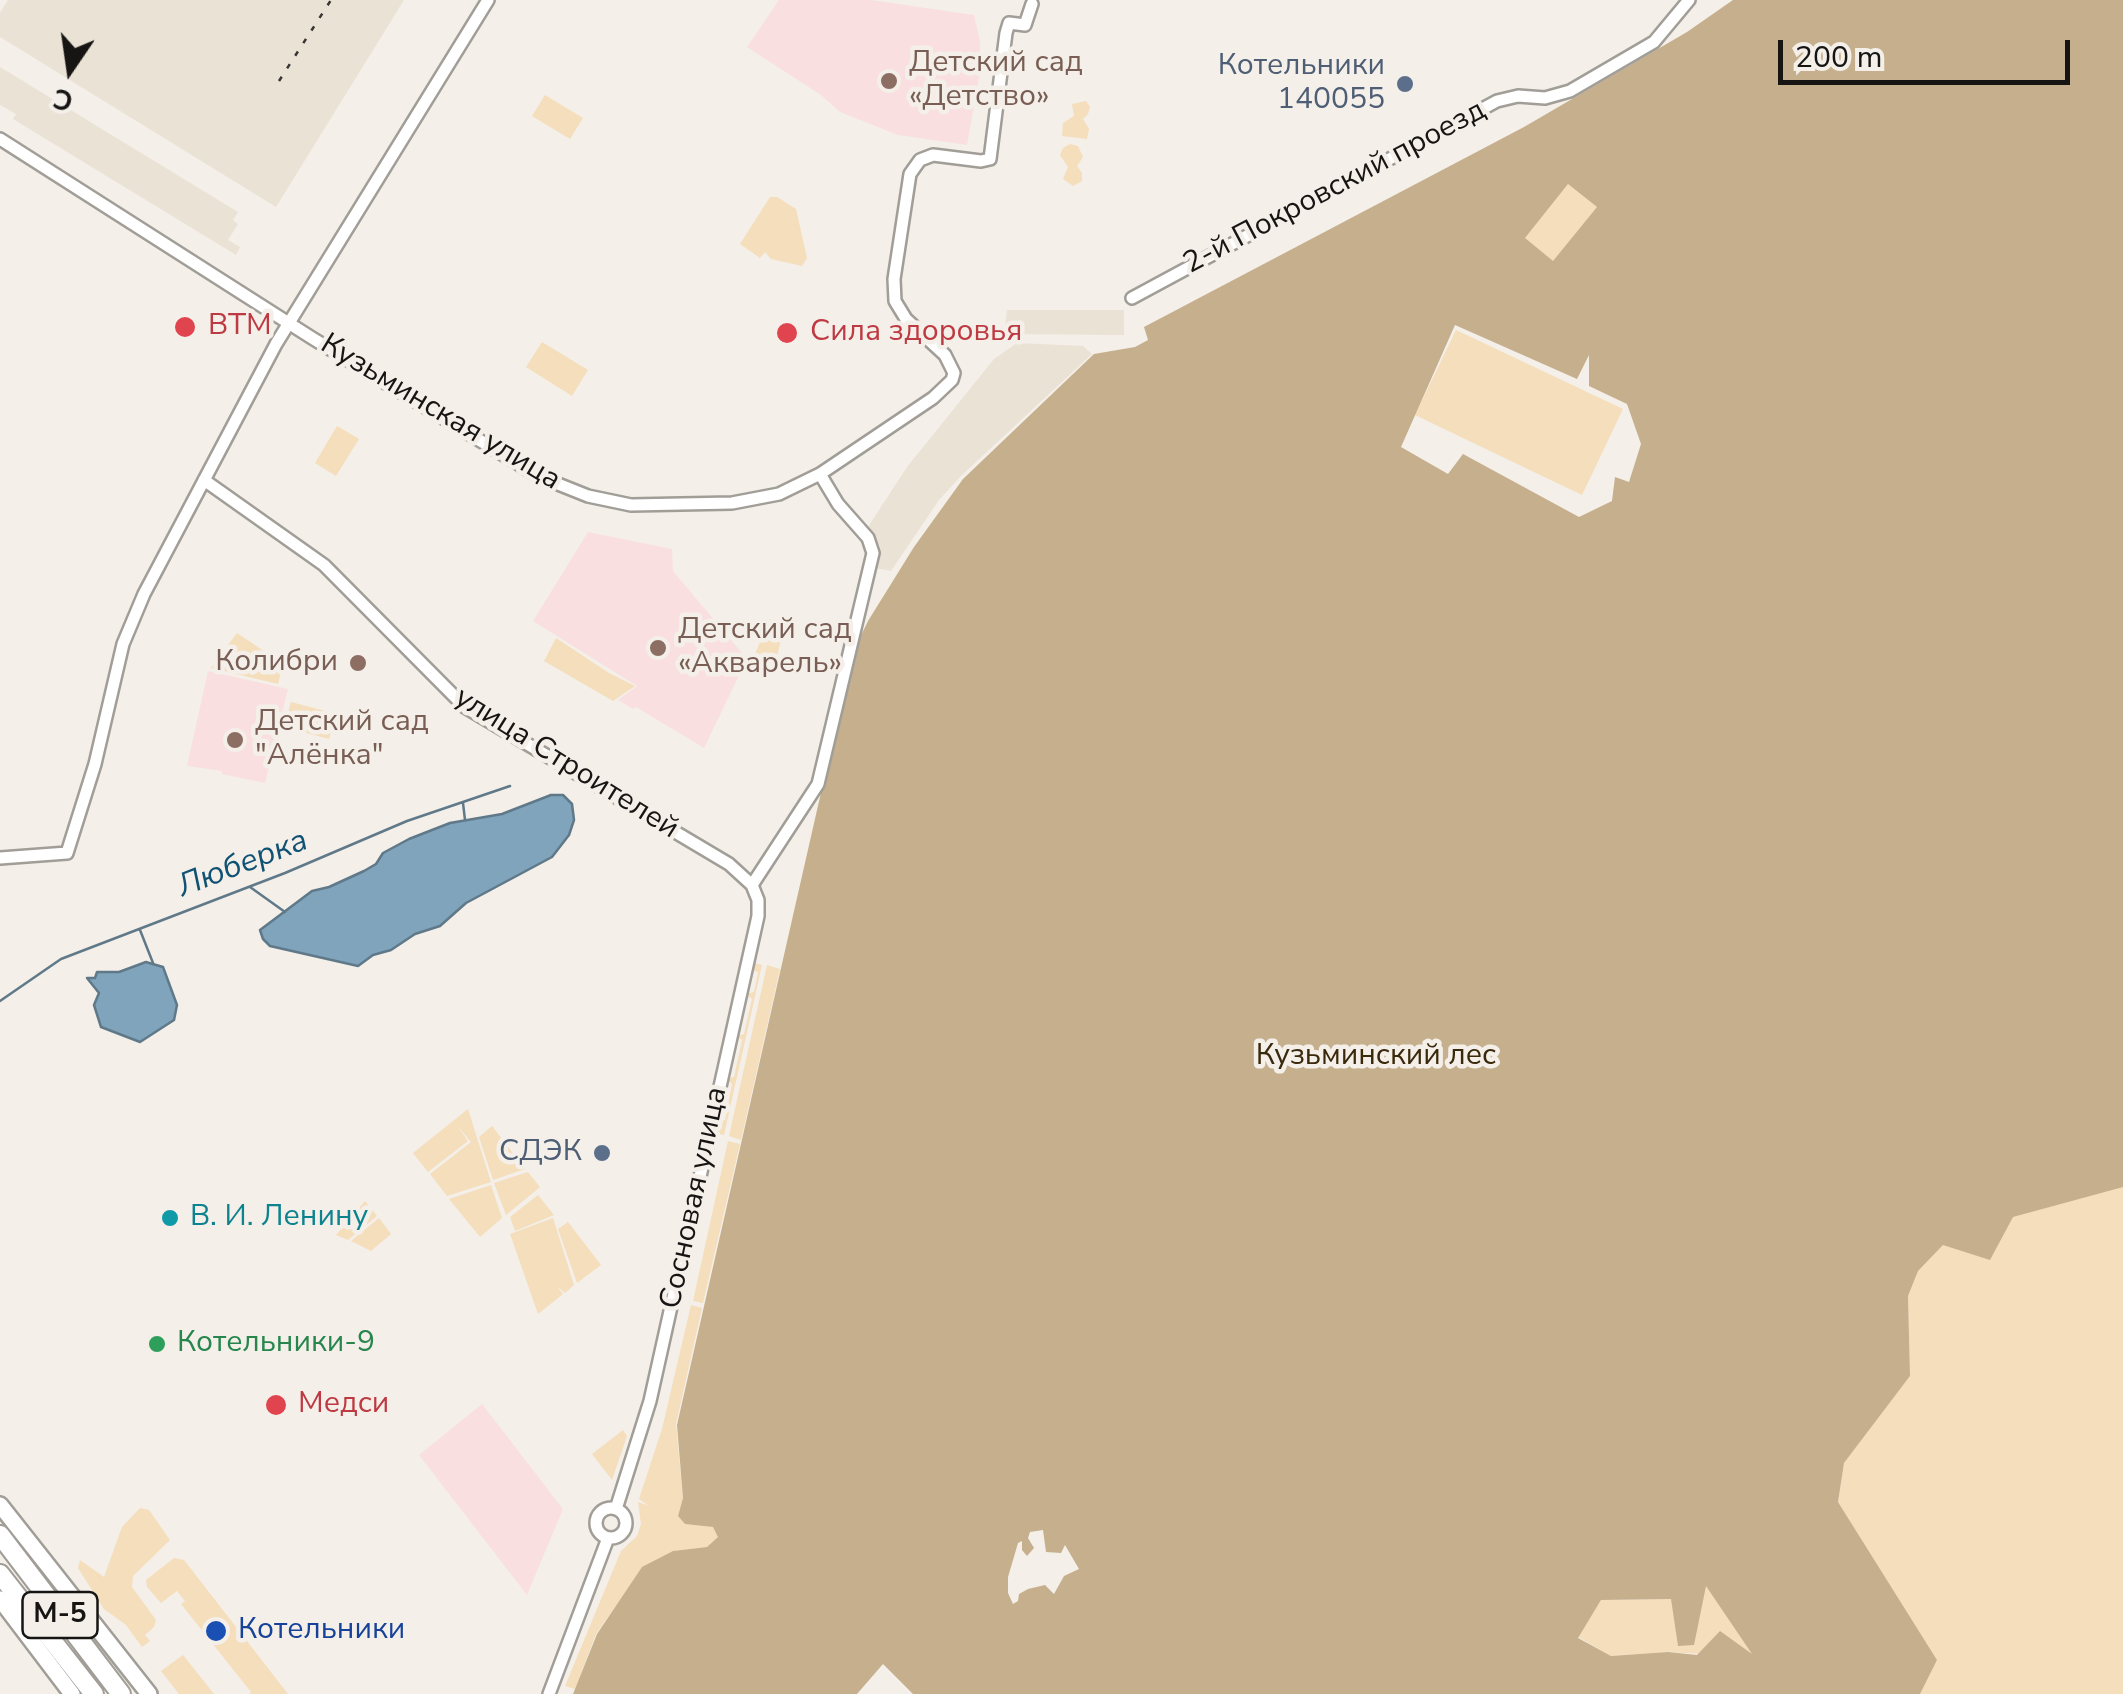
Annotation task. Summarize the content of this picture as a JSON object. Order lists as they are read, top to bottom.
{
  "streets": {
    "highway": ["М-5"],
    "street": [
      "2-й Покровский проезд",
      "Кузьминская улица",
      "улица Строителей",
      "Сосновая улица"
    ]
  },
  "crossings": [
    ["улица Строителей", "Сосновая улица"]
  ],
  "water": ["Люберка"],
  "parks": ["Кузьминский лес"],
  "places": [
    "Детский сад «Детство»",
    "Котельники 140055",
    "ВТМ",
    "Сила здоровья",
    "Детский сад «Акварель»",
    "Колибри",
    "Детский сад \"Алёнка\"",
    "СДЭК",
    "В. И. Ленину",
    "Котельники-9",
    "Медси",
    "Котельники"
  ],
  "scale_bar": "200 m",
  "north": "bottom"
}
